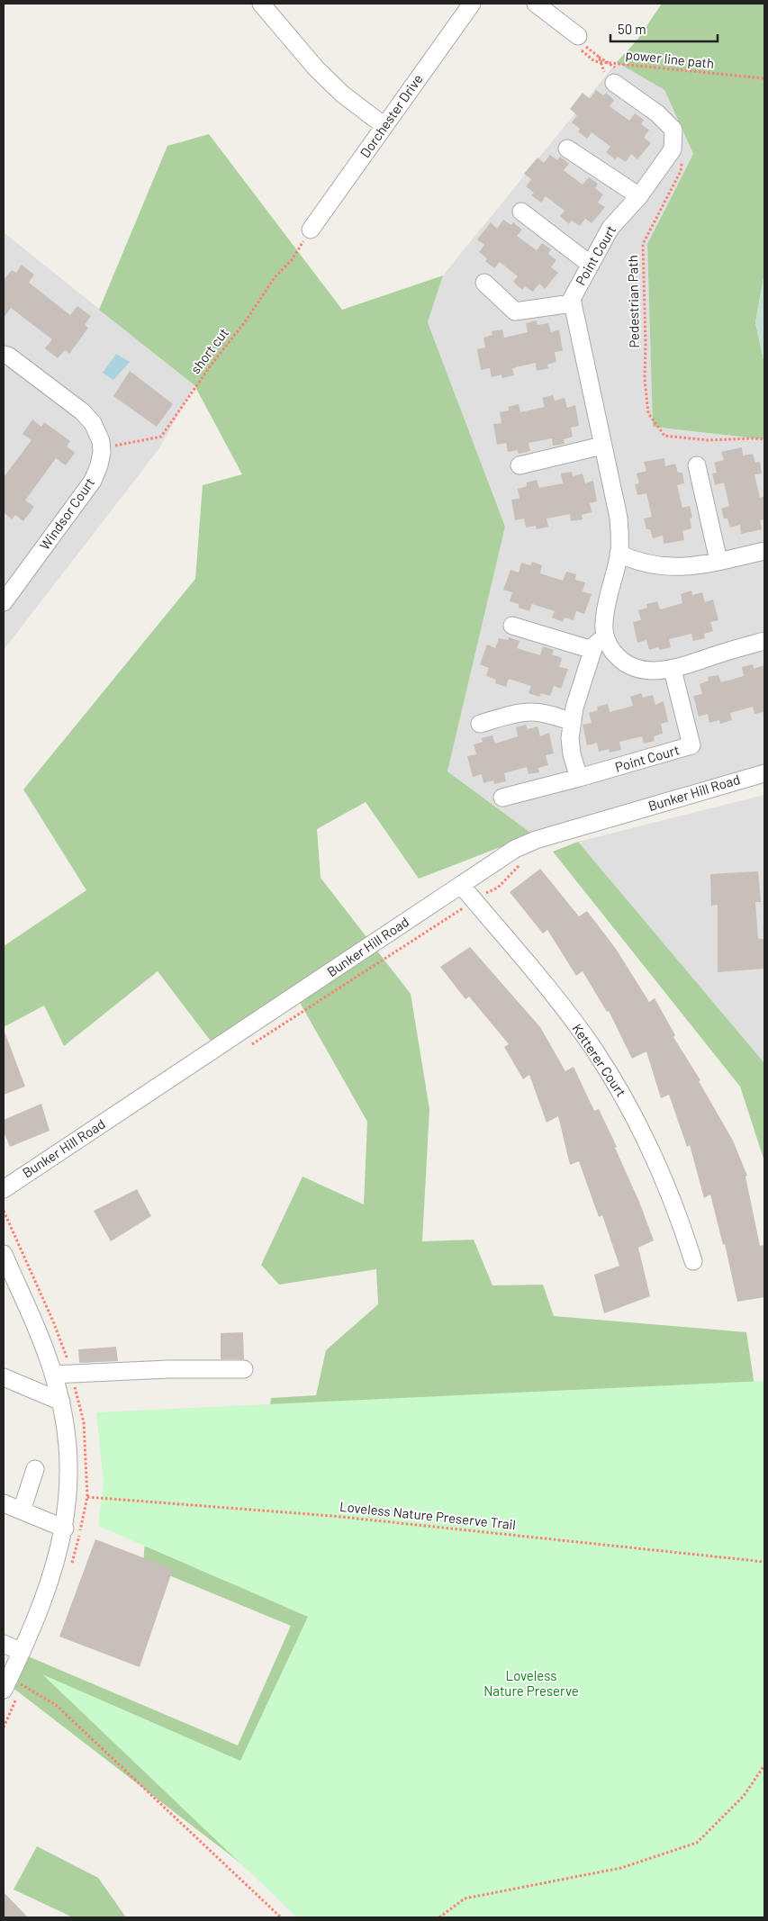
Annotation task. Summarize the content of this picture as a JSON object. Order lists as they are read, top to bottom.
{
  "streets": {
    "street": [
      "Dorchester Drive",
      "Point Court",
      "Windsor Court",
      "Bunker Hill Road",
      "Ketterer Court"
    ],
    "path": [
      "power line path",
      "Pedestrian Path",
      "short cut",
      "Loveless Nature Preserve Trail"
    ]
  },
  "crossings": [
    ["Dorchester Drive", "short cut"],
    ["short cut", "Windsor Court"],
    ["Bunker Hill Road", "Ketterer Court"]
  ],
  "parks": ["Loveless Nature Preserve"],
  "scale_bar": "50 m"
}
